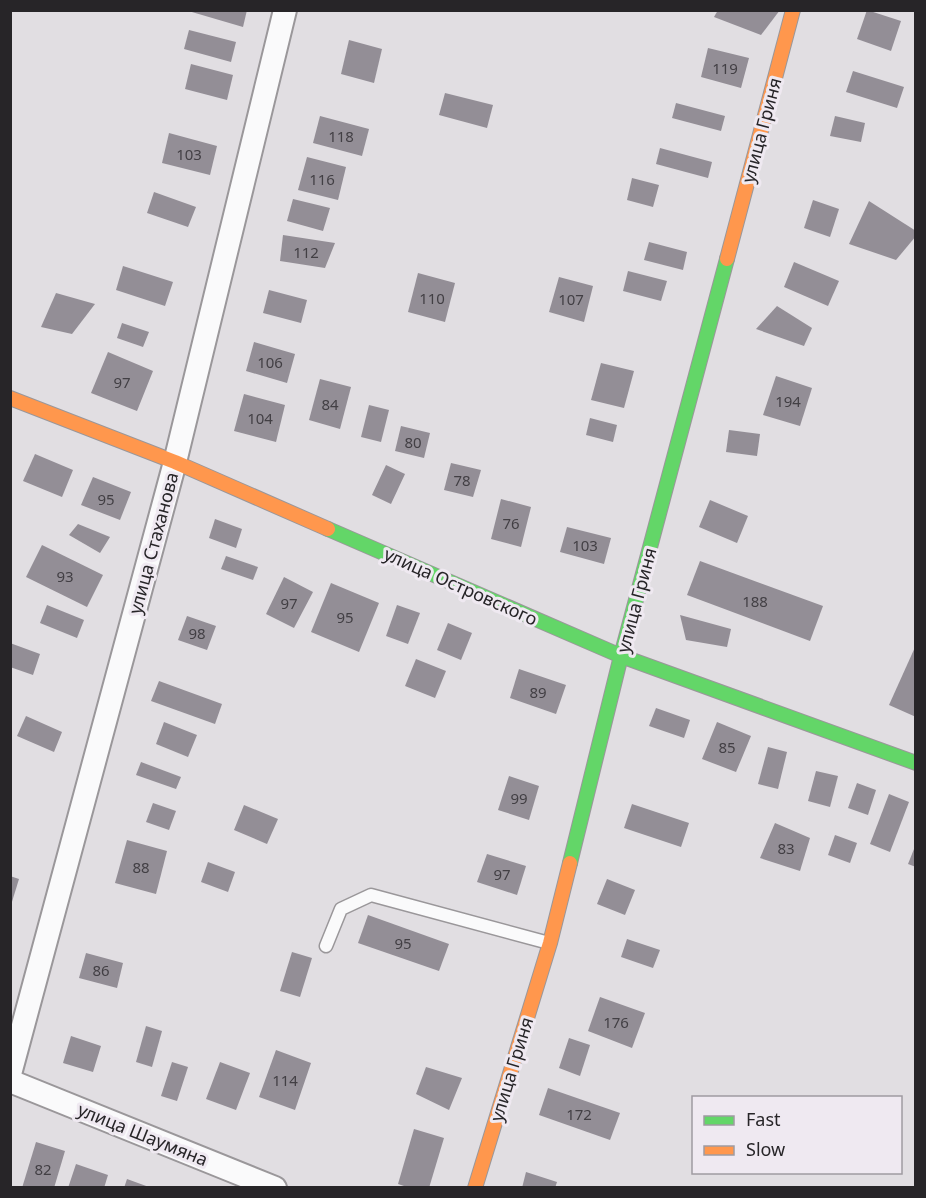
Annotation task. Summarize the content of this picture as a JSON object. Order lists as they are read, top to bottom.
{
  "streets": {
    "street": [
      "улица Гриня",
      "улица Стаханова",
      "улица Островского",
      "улица Шаумяна"
    ]
  },
  "crossings": [
    ["улица Гриня", "улица Островского"],
    ["улица Стаханова", "улица Островского"]
  ],
  "house_numbers": [
    "119",
    "118",
    "103",
    "116",
    "112",
    "110",
    "107",
    "106",
    "97",
    "194",
    "84",
    "104",
    "80",
    "78",
    "95",
    "76",
    "103",
    "93",
    "188",
    "97",
    "95",
    "98",
    "89",
    "85",
    "99",
    "83",
    "88",
    "97",
    "95",
    "86",
    "176",
    "114",
    "172",
    "82"
  ],
  "legend": ["Fast", "Slow"]
}
